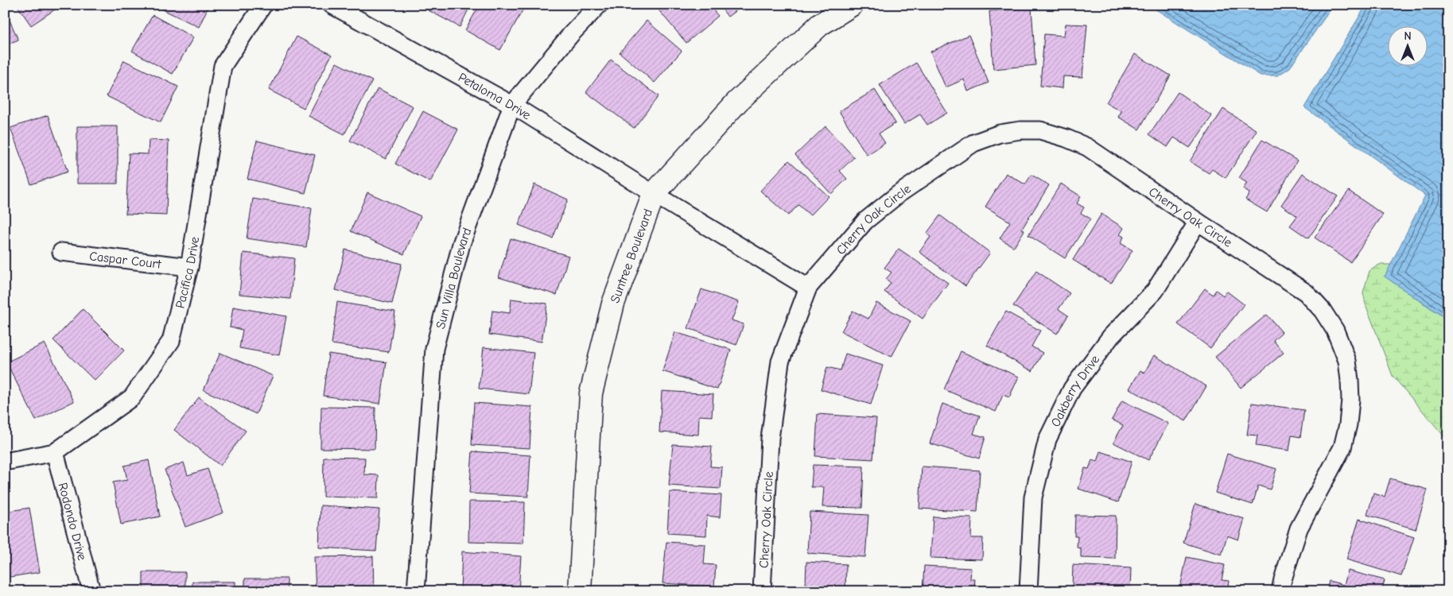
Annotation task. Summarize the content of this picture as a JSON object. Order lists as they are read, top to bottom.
{
  "streets": {
    "street": [
      "Petaloma Drive",
      "Cherry Oak Circle",
      "Suntree Boulevard",
      "Caspar Court",
      "Pacifica Drive",
      "Sun Villa Boulevard",
      "Oakberry Drive",
      "Rodondo Drive"
    ]
  },
  "crossings": [
    ["Petaloma Drive", "Suntree Boulevard"],
    ["Petaloma Drive", "Sun Villa Boulevard"],
    ["Cherry Oak Circle", "Oakberry Drive"],
    ["Caspar Court", "Pacifica Drive"],
    ["Pacifica Drive", "Rodondo Drive"]
  ],
  "north": "top"
}
